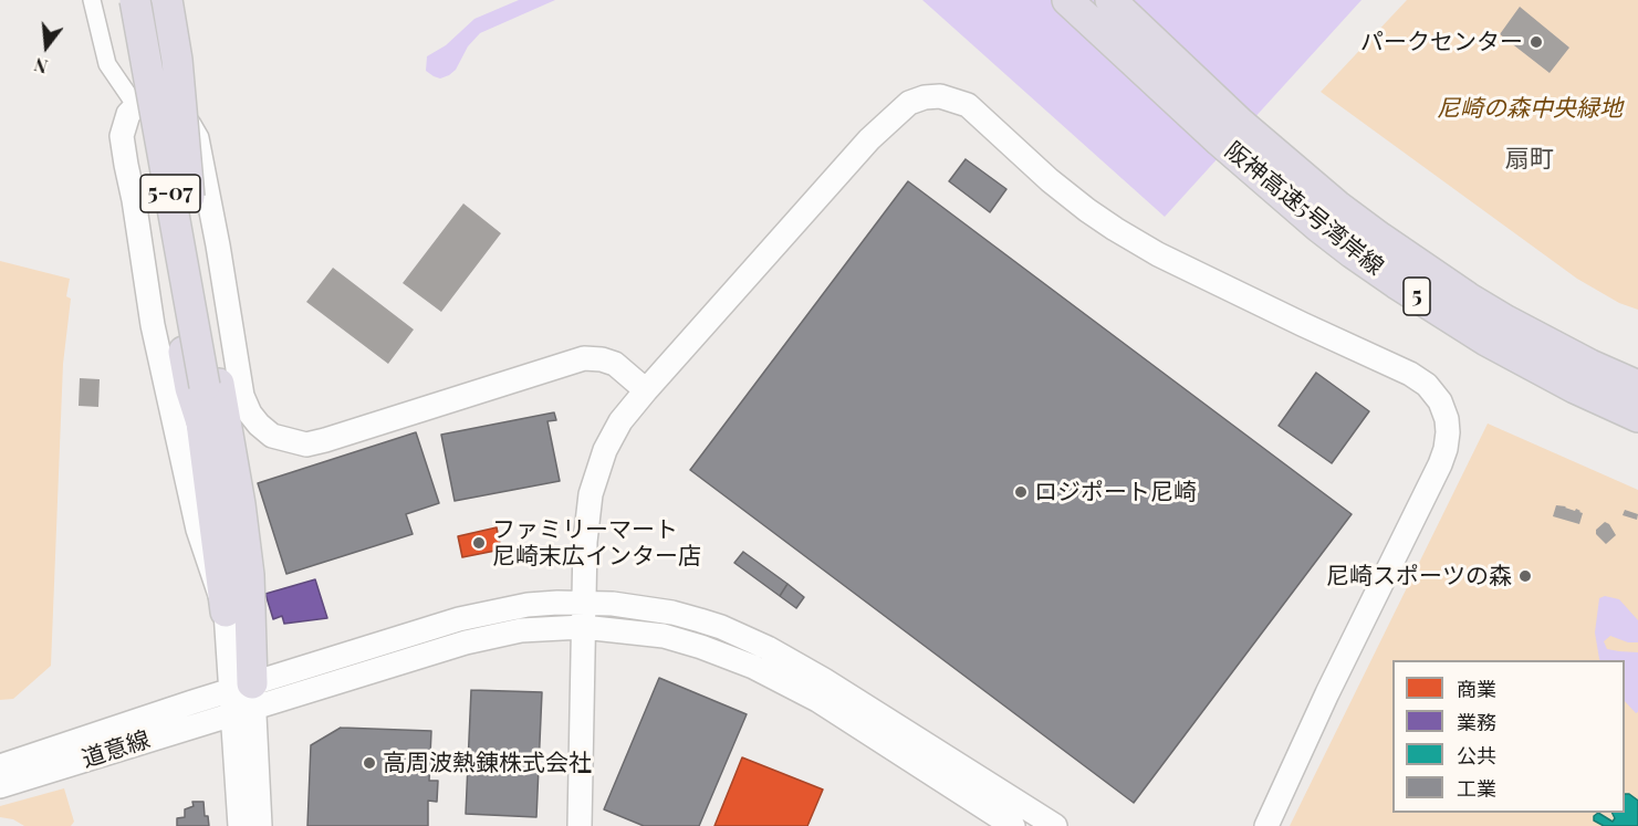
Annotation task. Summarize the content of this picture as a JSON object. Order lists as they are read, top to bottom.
{
  "streets": {
    "highway": ["5-07", "阪神高速5号湾岸線", "5"],
    "street": ["道意線"]
  },
  "crossings": [
    ["5-07", "道意線"]
  ],
  "districts": ["扇町"],
  "parks": ["尼崎の森中央緑地"],
  "places": [
    "パークセンター",
    "ロジポート尼崎",
    "ファミリーマート 尼崎末広インター店",
    "尼崎スポーツの森",
    "高周波熱錬株式会社"
  ],
  "legend": [
    "商業",
    "業務",
    "公共",
    "工業"
  ],
  "north": "bottom"
}
